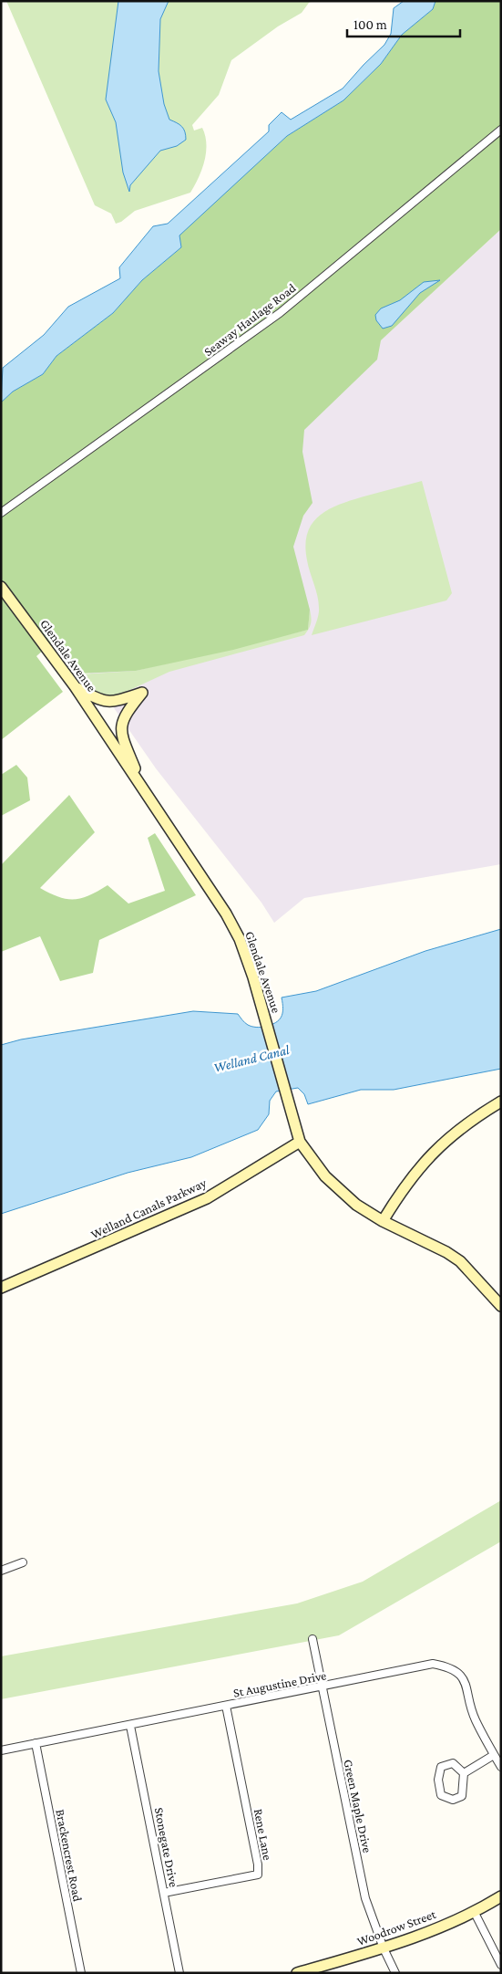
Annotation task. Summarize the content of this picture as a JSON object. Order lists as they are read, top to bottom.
{
  "streets": {
    "main road": ["Glendale Avenue", "Welland Canals Parkway", "Woodrow Street"],
    "street": [
      "Seaway Haulage Road",
      "St Augustine Drive",
      "Green Maple Drive",
      "Rene Lane",
      "Stonegate Drive",
      "Brackencrest Road"
    ]
  },
  "crossings": [
    ["Glendale Avenue", "Welland Canals Parkway"],
    ["St Augustine Drive", "Green Maple Drive"],
    ["St Augustine Drive", "Rene Lane"],
    ["St Augustine Drive", "Stonegate Drive"],
    ["St Augustine Drive", "Brackencrest Road"],
    ["Green Maple Drive", "Woodrow Street"],
    ["Rene Lane", "Stonegate Drive"]
  ],
  "water": ["Welland Canal"],
  "scale_bar": "100 m"
}
